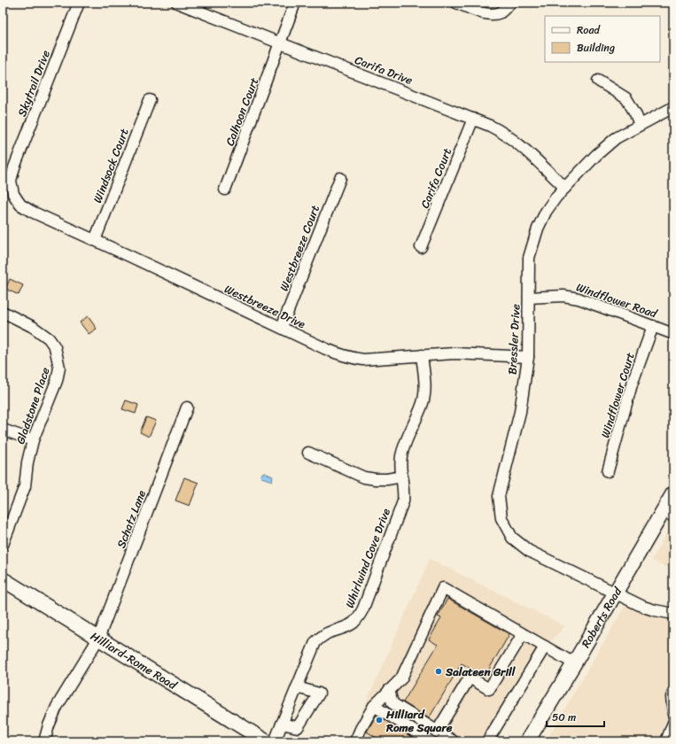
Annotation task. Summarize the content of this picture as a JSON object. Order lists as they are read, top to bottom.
{
  "streets": {
    "main road": ["Roberts Road", "Hilliard-Rome Road"],
    "street": [
      "Carifa Drive",
      "Skytrail Drive",
      "Calhoon Court",
      "Windsock Court",
      "Carifa Court",
      "Westbreeze Court",
      "Windflower Road",
      "Westbreeze Drive",
      "Bressler Drive",
      "Windflower Court",
      "Gladstone Place",
      "Schatz Lane",
      "Whirlwind Cove Drive"
    ]
  },
  "crossings": [
    ["Carifa Drive", "Calhoon Court"],
    ["Carifa Drive", "Carifa Court"],
    ["Carifa Drive", "Bressler Drive"],
    ["Skytrail Drive", "Westbreeze Drive"],
    ["Windsock Court", "Westbreeze Drive"],
    ["Westbreeze Court", "Westbreeze Drive"],
    ["Windflower Road", "Bressler Drive"],
    ["Windflower Road", "Windflower Court"],
    ["Westbreeze Drive", "Bressler Drive"],
    ["Westbreeze Drive", "Whirlwind Cove Drive"],
    ["Bressler Drive", "Roberts Road"],
    ["Schatz Lane", "Hilliard-Rome Road"]
  ],
  "places": ["Salateen Grill", "Hilliard Rome Square"],
  "legend": ["Road", "Building"],
  "scale_bar": "50 m"
}
